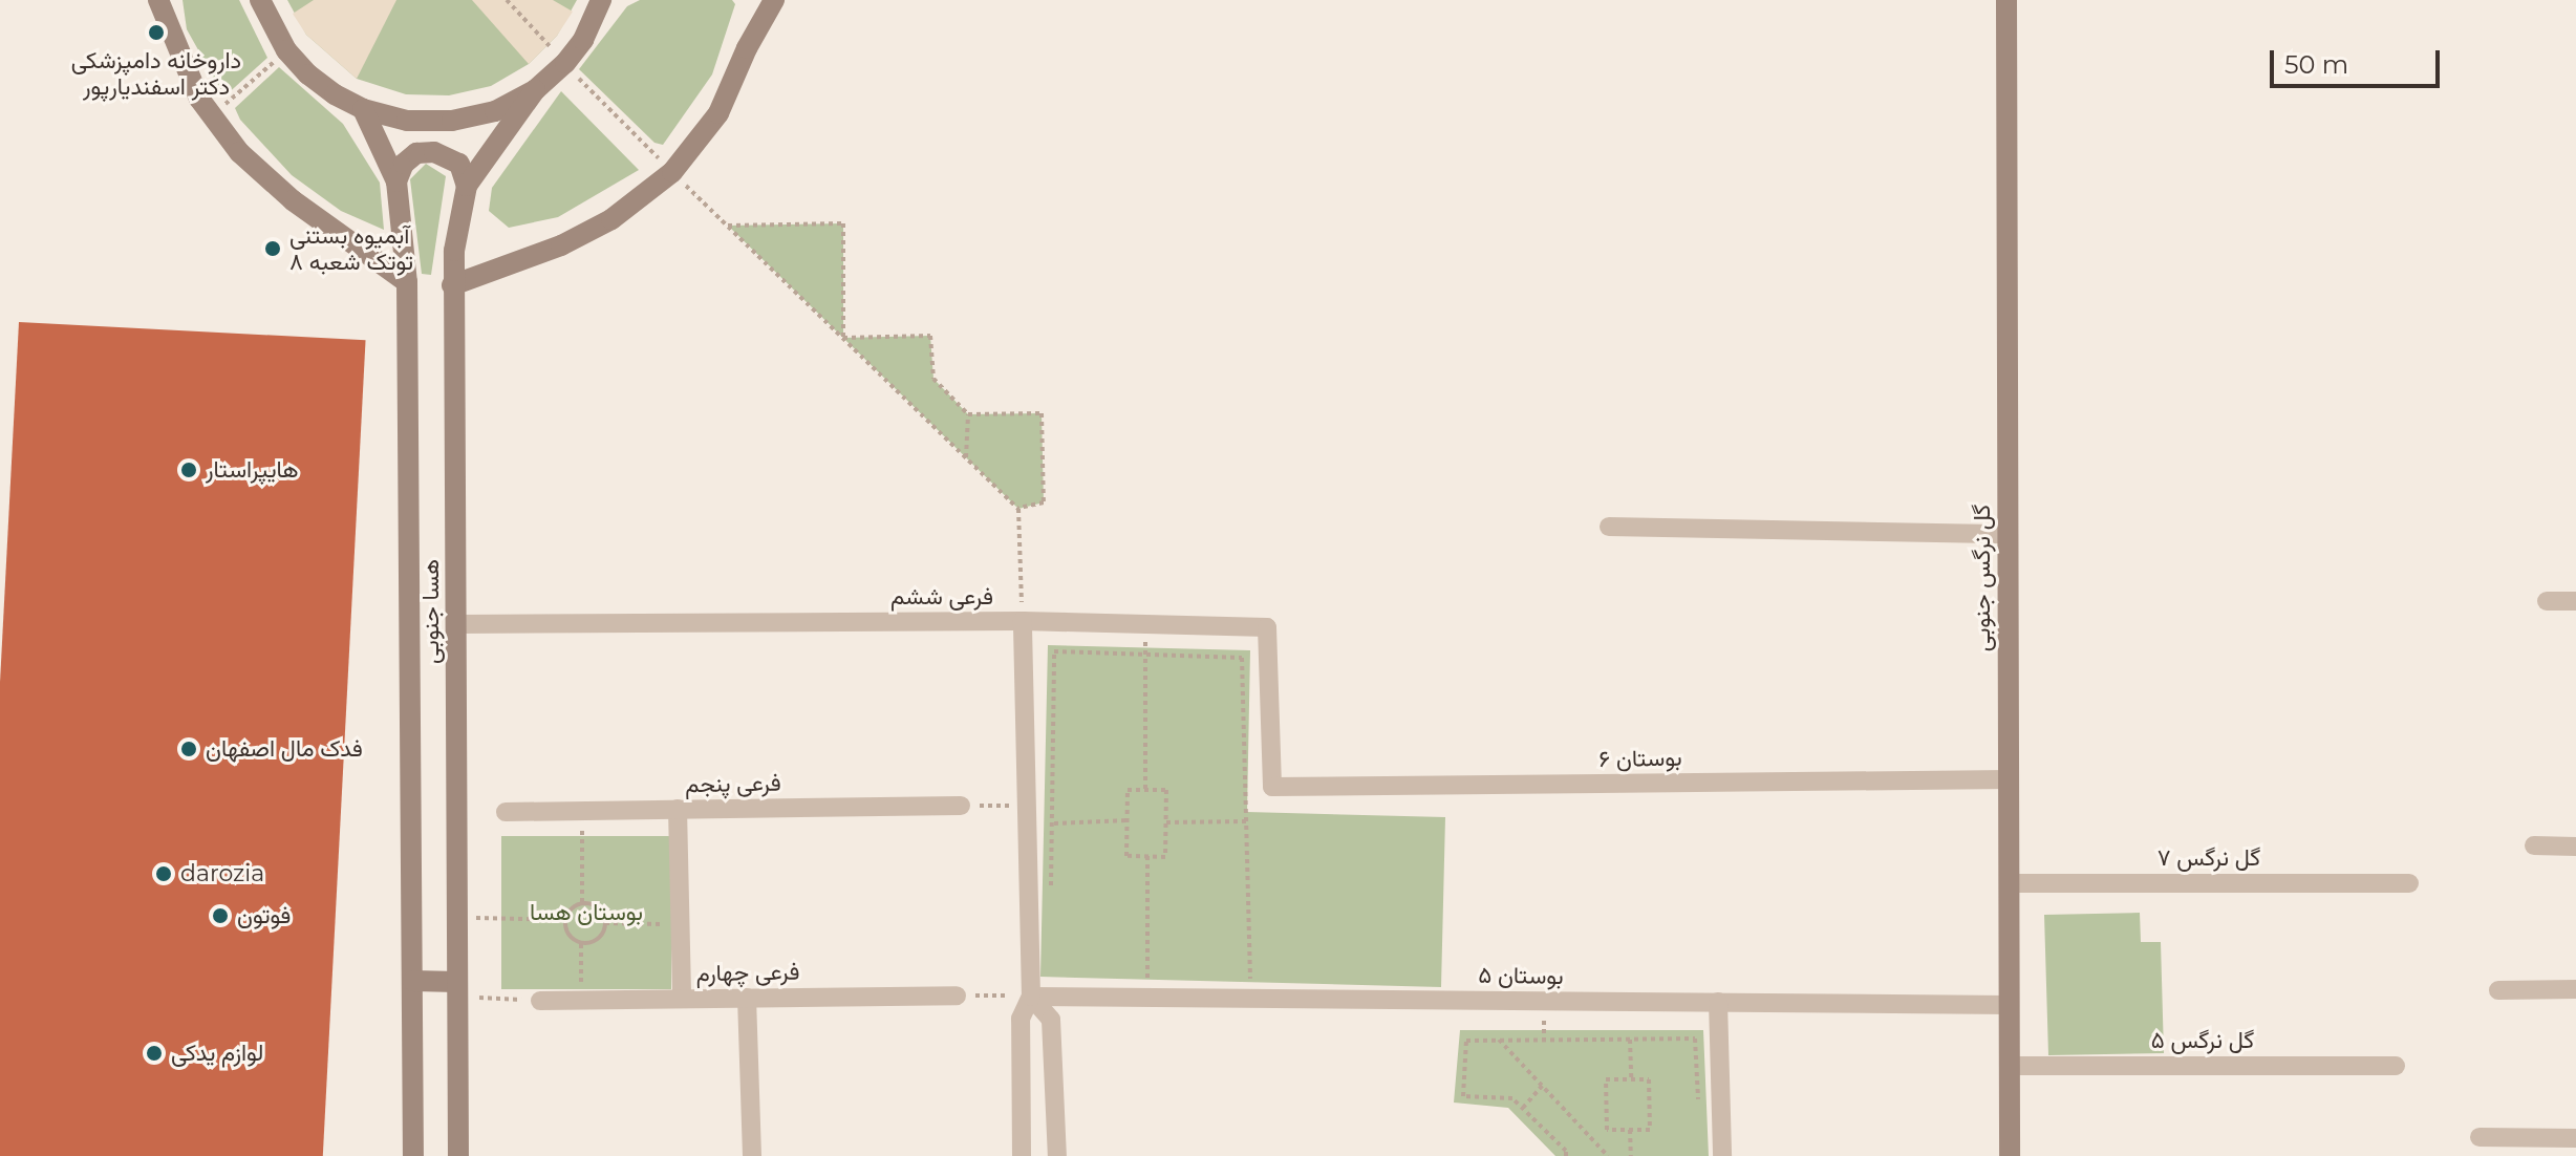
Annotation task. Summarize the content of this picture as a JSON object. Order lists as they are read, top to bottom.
{
  "streets": {
    "main road": ["گل نرگس جنوبی", "هسا جنوبی"],
    "street": [
      "فرعی ششم",
      "بوستان ۶",
      "فرعی پنجم",
      "گل نرگس ۷",
      "فرعی چهارم",
      "بوستان ۵",
      "گل نرگس ۵"
    ]
  },
  "crossings": [
    ["گل نرگس جنوبی", "بوستان ۶"],
    ["گل نرگس جنوبی", "گل نرگس ۷"],
    ["گل نرگس جنوبی", "بوستان ۵"],
    ["گل نرگس جنوبی", "گل نرگس ۵"],
    ["فرعی ششم", "هسا جنوبی"],
    ["فرعی ششم", "بوستان ۶"]
  ],
  "parks": ["بوستان هسا"],
  "places": [
    "داروخانه دامپزشکی دکتر اسفندیارپور",
    "آبمیوه بستنی توتک شعبه ۸",
    "هایپراستار",
    "فدک مال اصفهان",
    "darozia",
    "فوتون",
    "لوازم یدکی"
  ],
  "scale_bar": "50 m"
}
